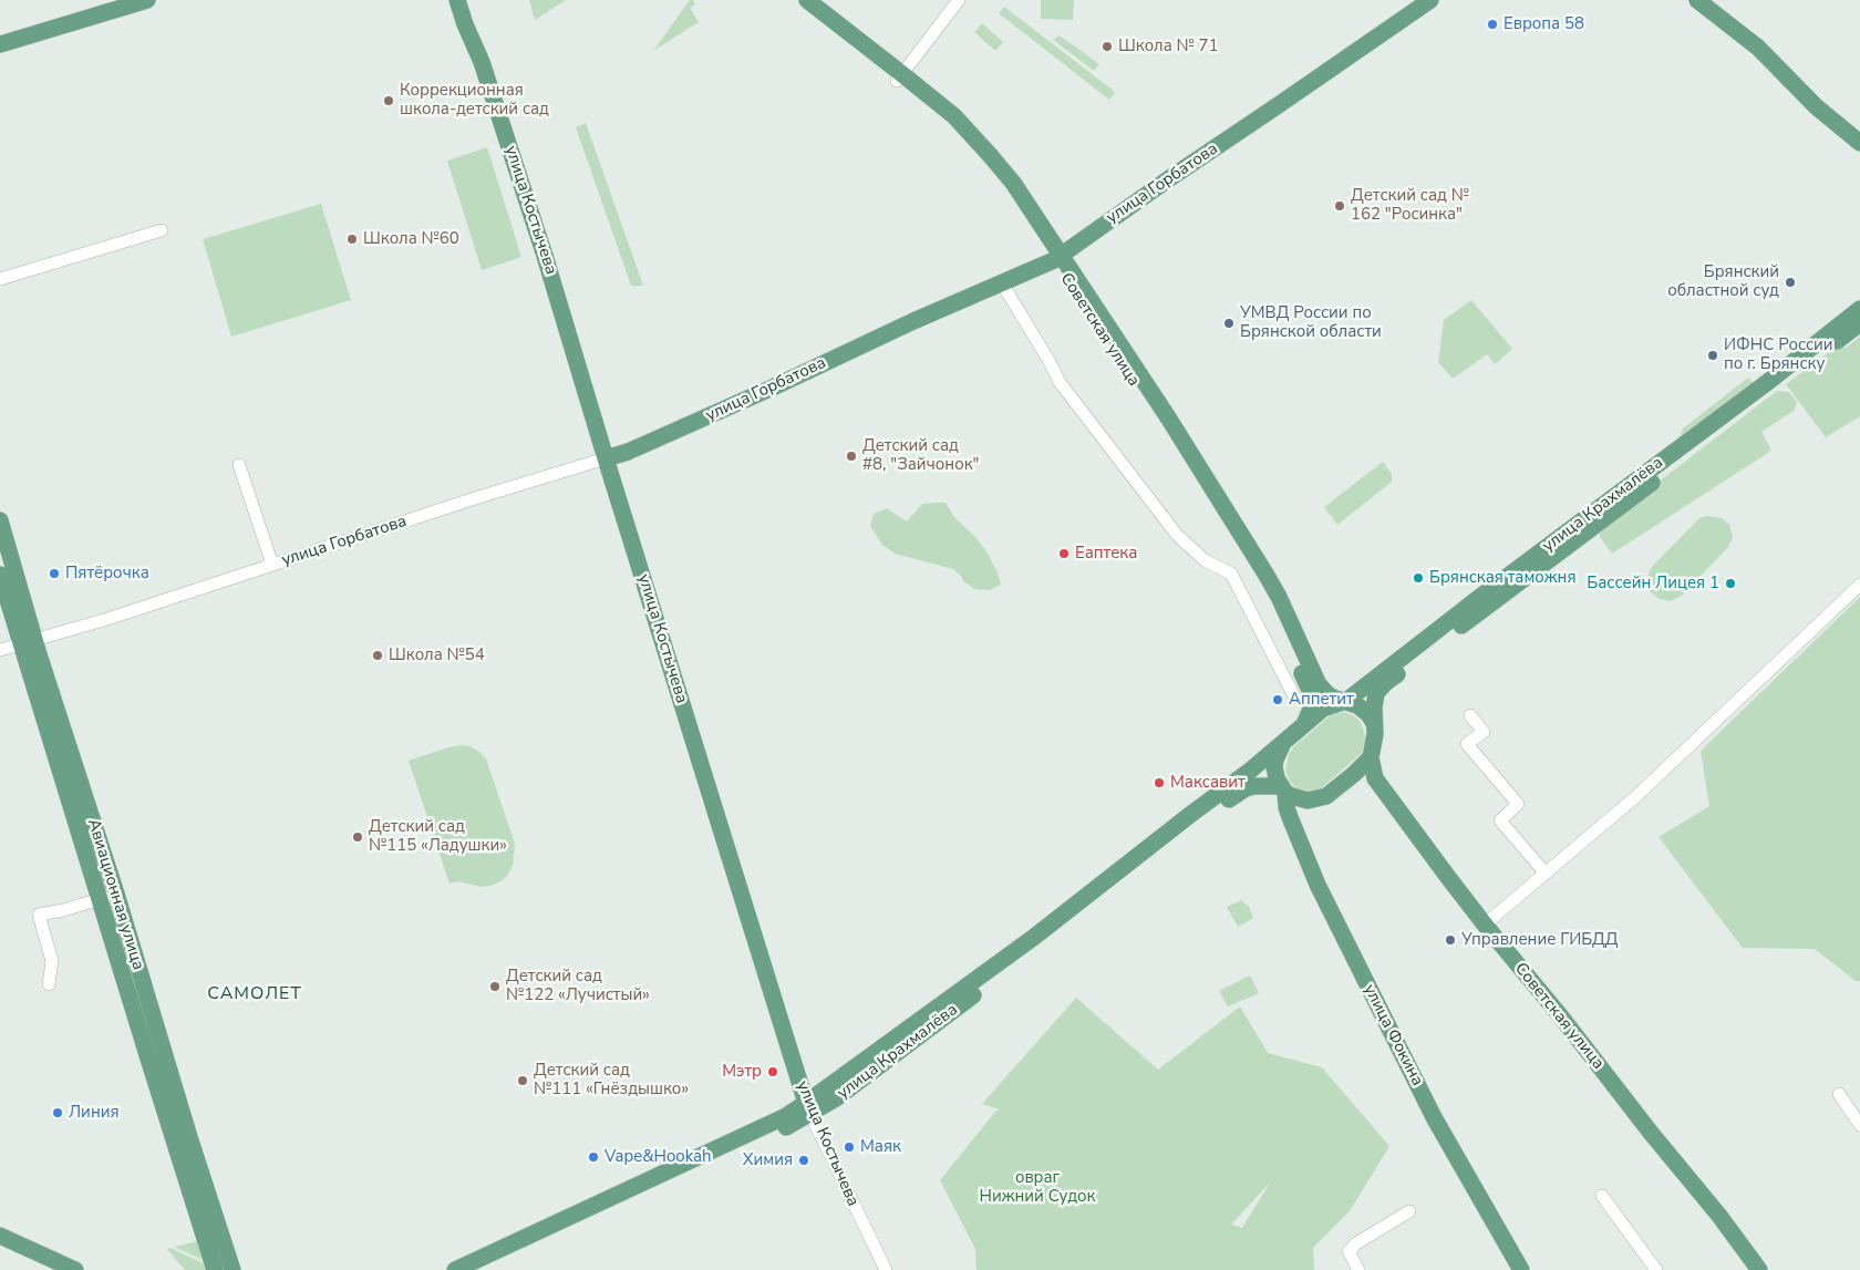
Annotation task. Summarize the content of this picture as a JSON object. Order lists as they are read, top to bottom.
{
  "streets": {
    "main road": [
      "улица Горбатова",
      "улица Костычева",
      "Советская улица",
      "улица Крахмалёва",
      "Авиационная улица",
      "улица Фокина"
    ]
  },
  "crossings": [
    ["улица Горбатова", "улица Костычева"],
    ["улица Горбатова", "Советская улица"],
    ["улица Горбатова", "Авиационная улица"],
    ["улица Костычева", "улица Крахмалёва"],
    ["Советская улица", "улица Крахмалёва"],
    ["Советская улица", "улица Фокина"],
    ["улица Крахмалёва", "улица Фокина"]
  ],
  "districts": ["САМОЛЕТ"],
  "parks": ["овраг Нижний Судок"],
  "places": [
    "Европа 58",
    "Школа № 71",
    "Коррекционная школа-детский сад",
    "Детский сад № 162 \"Росинка\"",
    "Школа №60",
    "Брянский областной суд",
    "УМВД России по Брянской области",
    "ИФНС России по г. Брянску",
    "Детский сад #8, \"Зайчонок\"",
    "Еаптека",
    "Пятёрочка",
    "Брянская таможня",
    "Бассейн Лицея 1",
    "Школа №54",
    "Аппетит",
    "Максавит",
    "Детский сад №115 «Ладушки»",
    "Управление ГИБДД",
    "Детский сад №122 «Лучистый»",
    "Мэтр",
    "Детский сад №111 «Гнёздышко»",
    "Линия",
    "Маяк",
    "Vape&Hookah",
    "Химия"
  ]
}
